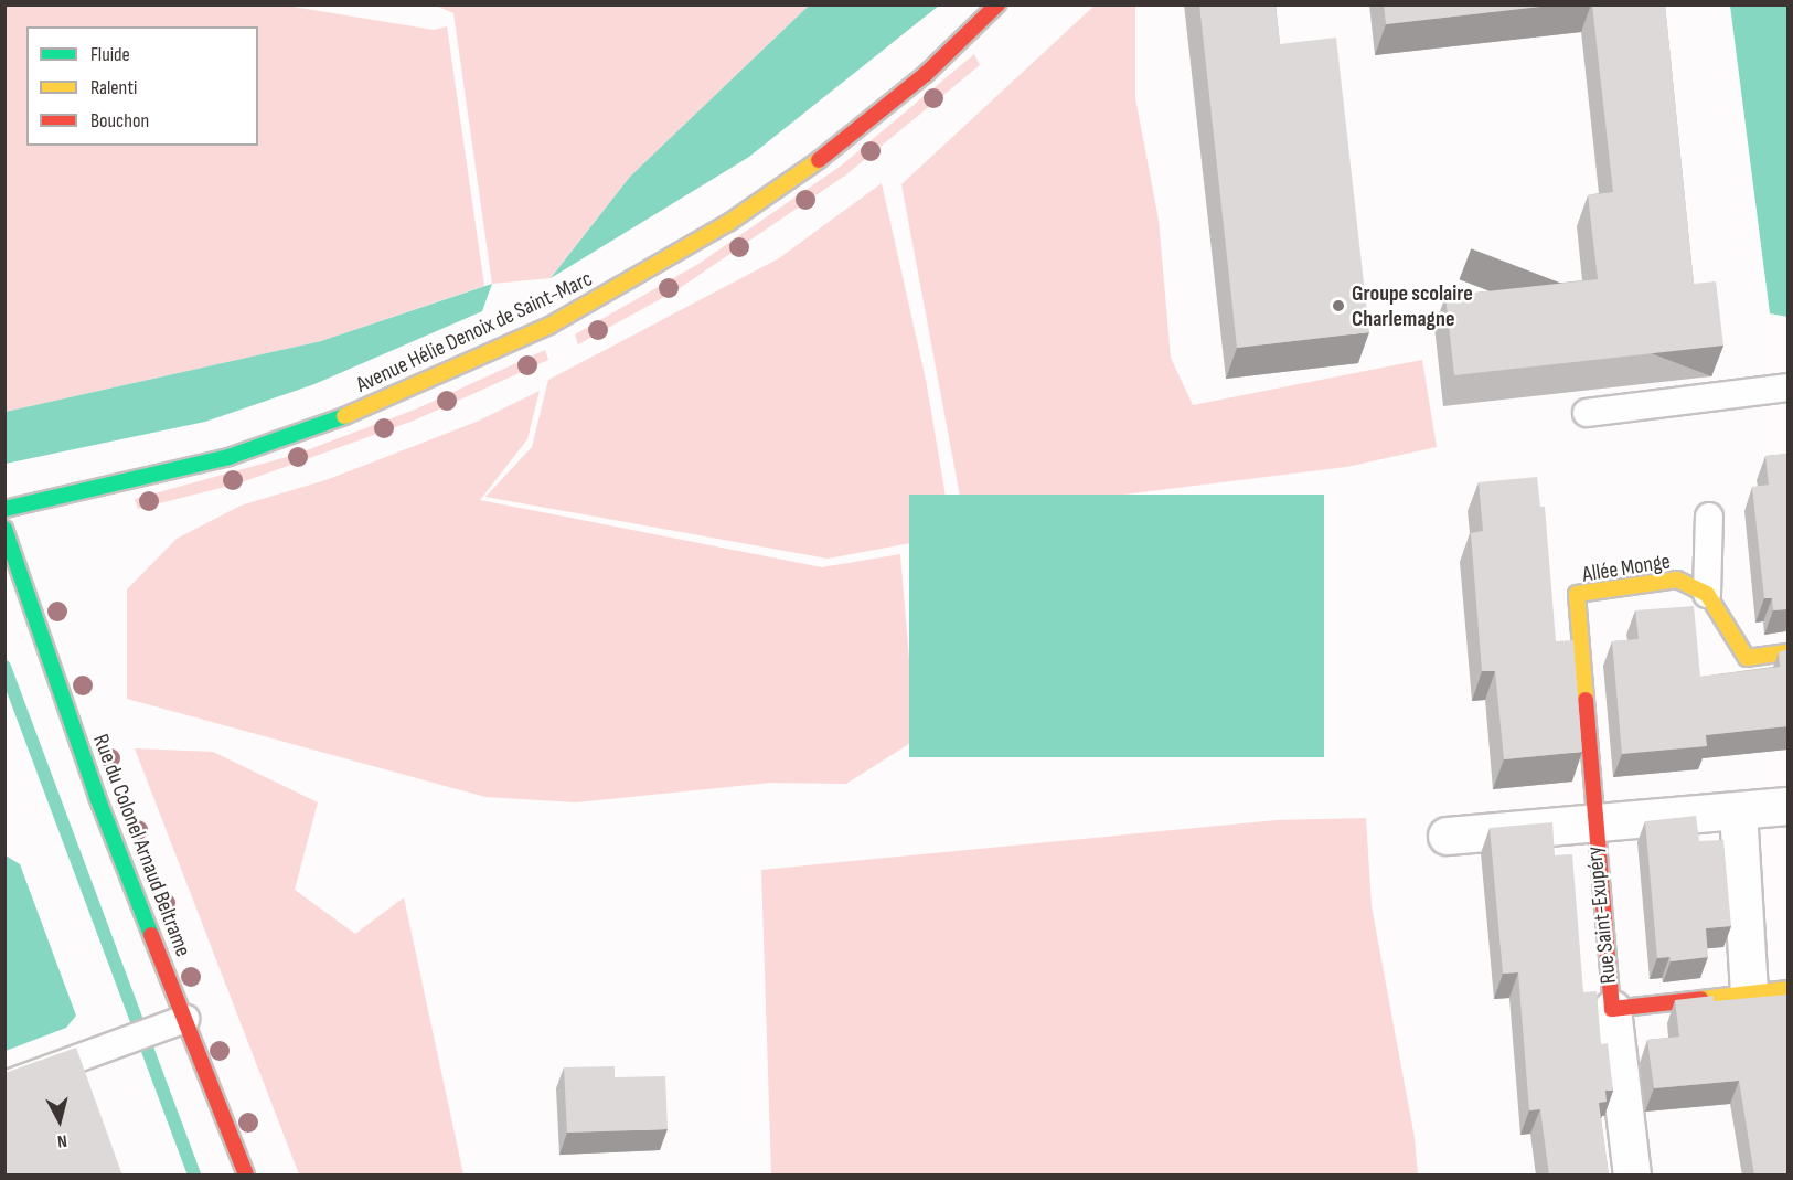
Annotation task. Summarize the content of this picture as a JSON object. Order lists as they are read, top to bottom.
{
  "streets": {
    "street": [
      "Avenue Hélie Denoix de Saint-Marc",
      "Allée Monge",
      "Rue du Colonel Arnaud Beltrame",
      "Rue Saint-Exupéry"
    ]
  },
  "crossings": [
    ["Allée Monge", "Rue Saint-Exupéry"]
  ],
  "places": ["Groupe scolaire Charlemagne"],
  "legend": ["Fluide", "Ralenti", "Bouchon"],
  "north": "bottom"
}
